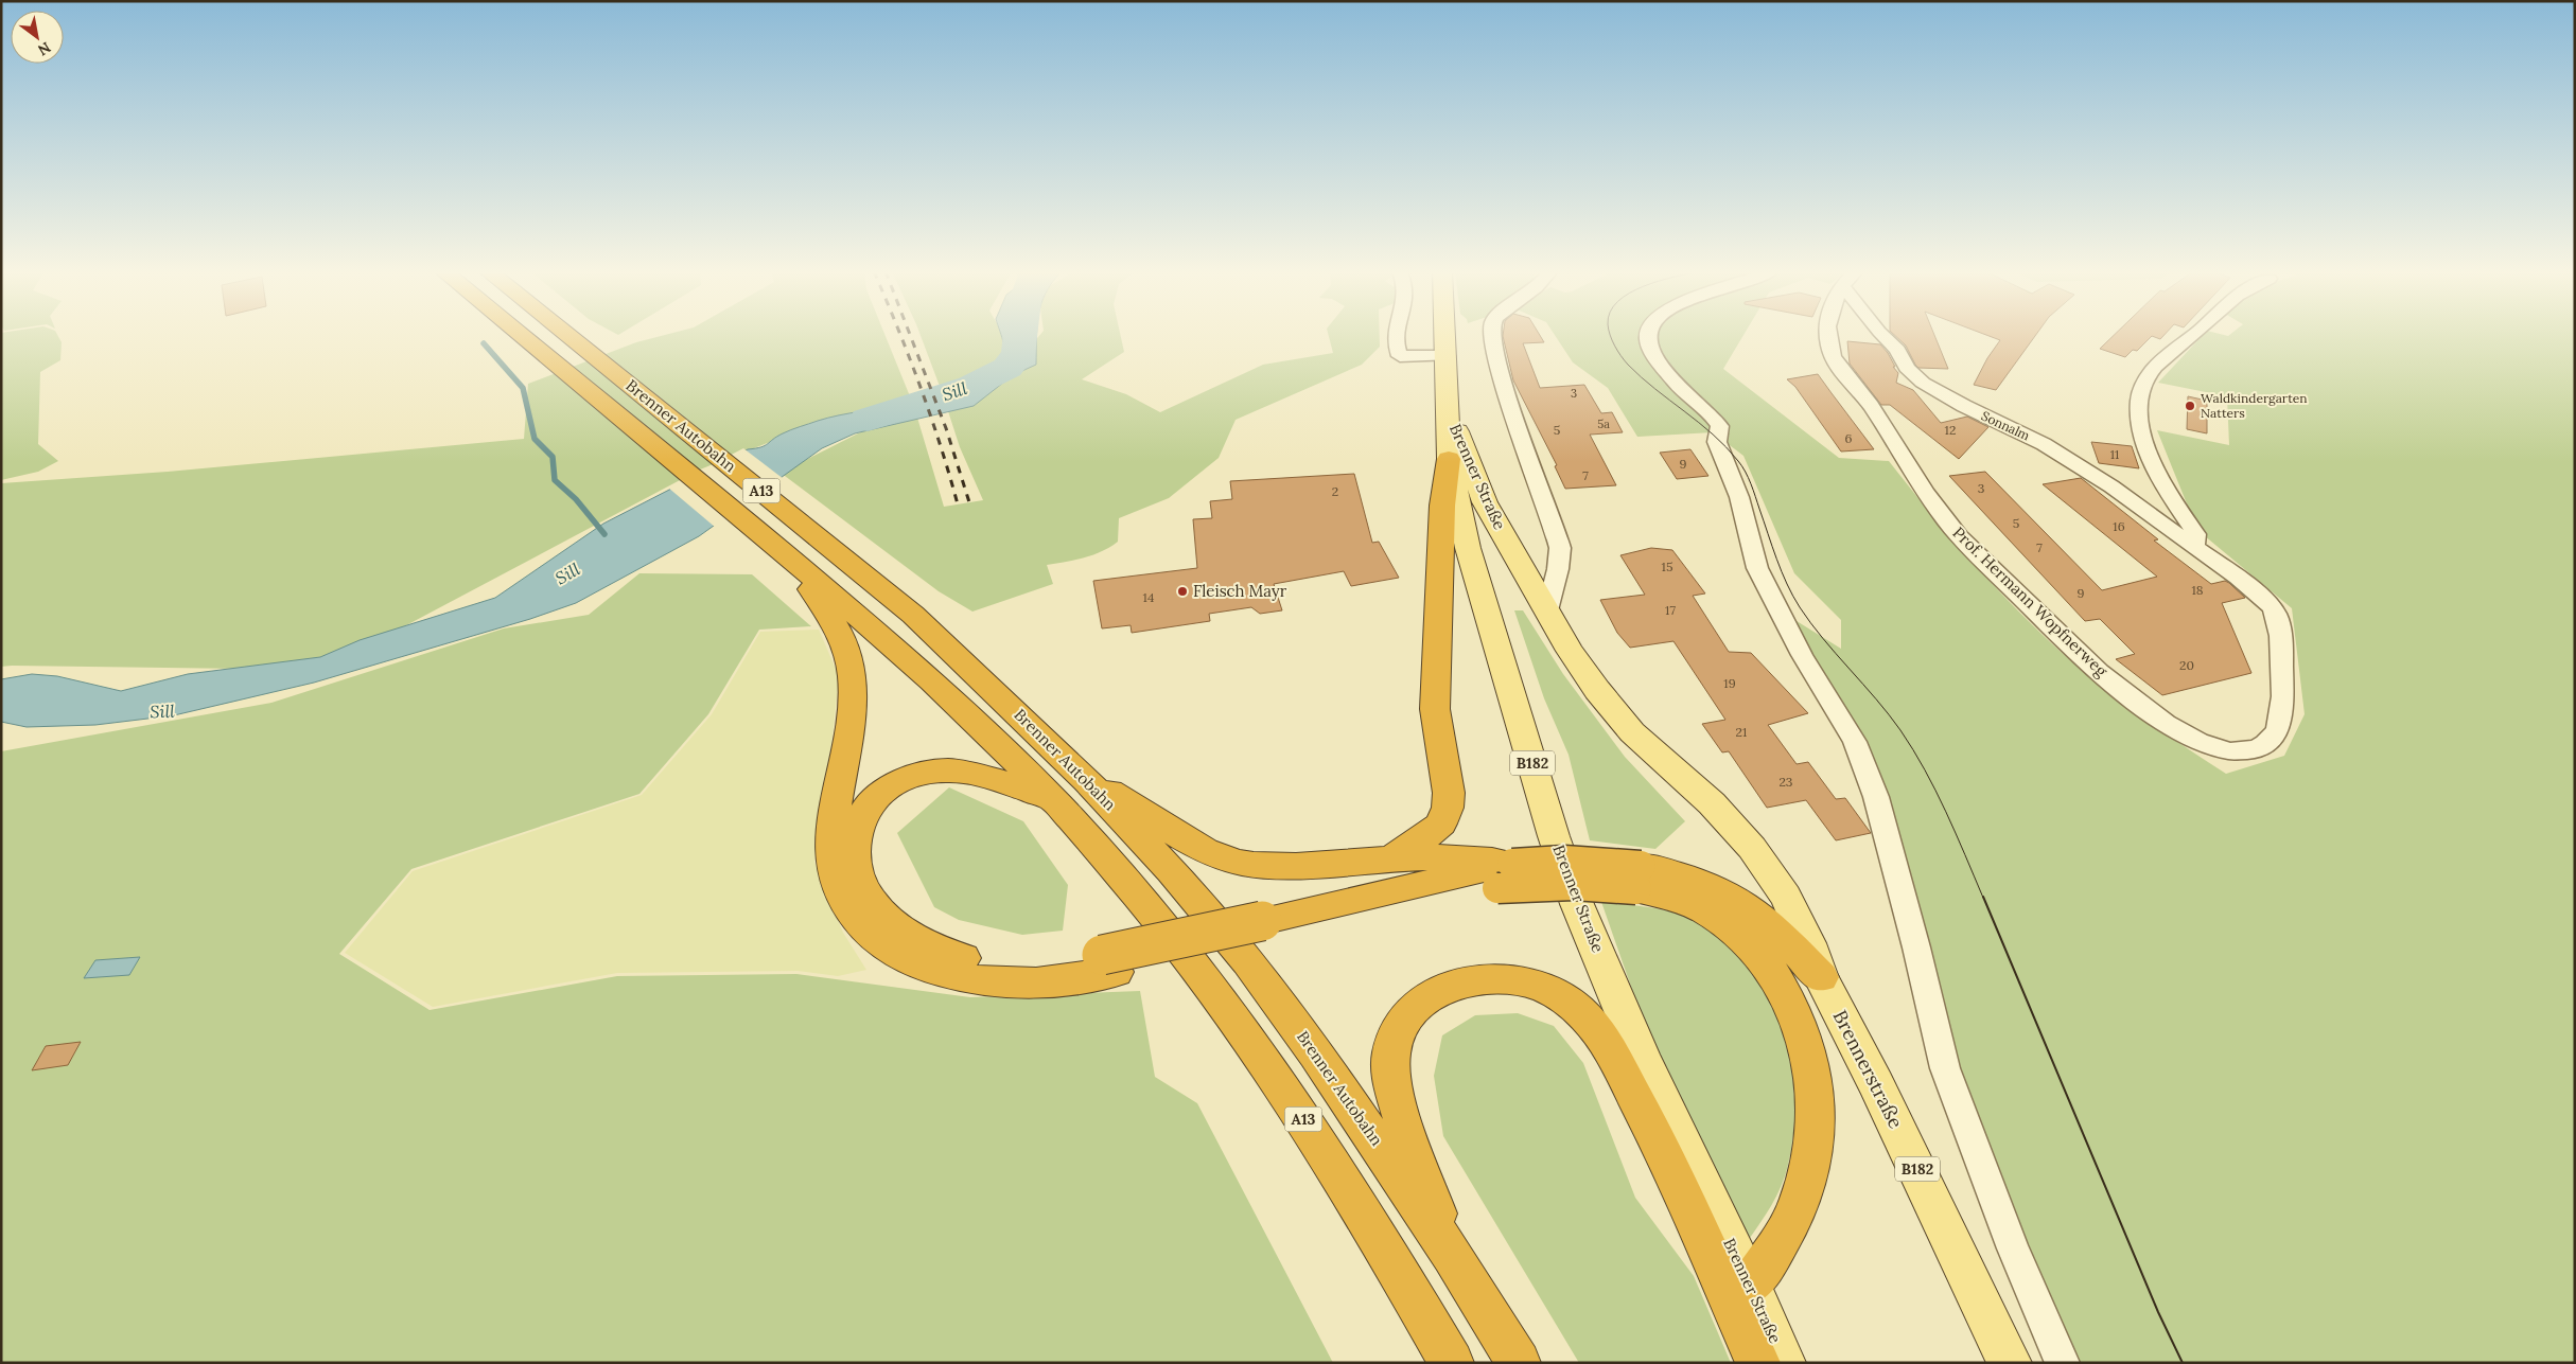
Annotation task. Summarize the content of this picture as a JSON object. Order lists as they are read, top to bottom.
{
  "streets": {
    "highway": ["Brenner Autobahn", "A13"],
    "main road": ["Brenner Straße", "B182", "Brennerstraße"],
    "street": ["Sonnalm", "Prof. Hermann Wopfnerweg"]
  },
  "crossings": [
    ["Sonnalm", "Prof. Hermann Wopfnerweg"],
    ["Brenner Straße", "Brennerstraße"]
  ],
  "water": ["Sill"],
  "places": ["Waldkindergarten Natters", "Fleisch Mayr"],
  "house_numbers": [
    "3",
    "5a",
    "5",
    "12",
    "6",
    "11",
    "9",
    "7",
    "3",
    "2",
    "5",
    "16",
    "7",
    "15",
    "18",
    "9",
    "14",
    "17",
    "20",
    "19",
    "21",
    "23"
  ],
  "north": "bottom right"
}
